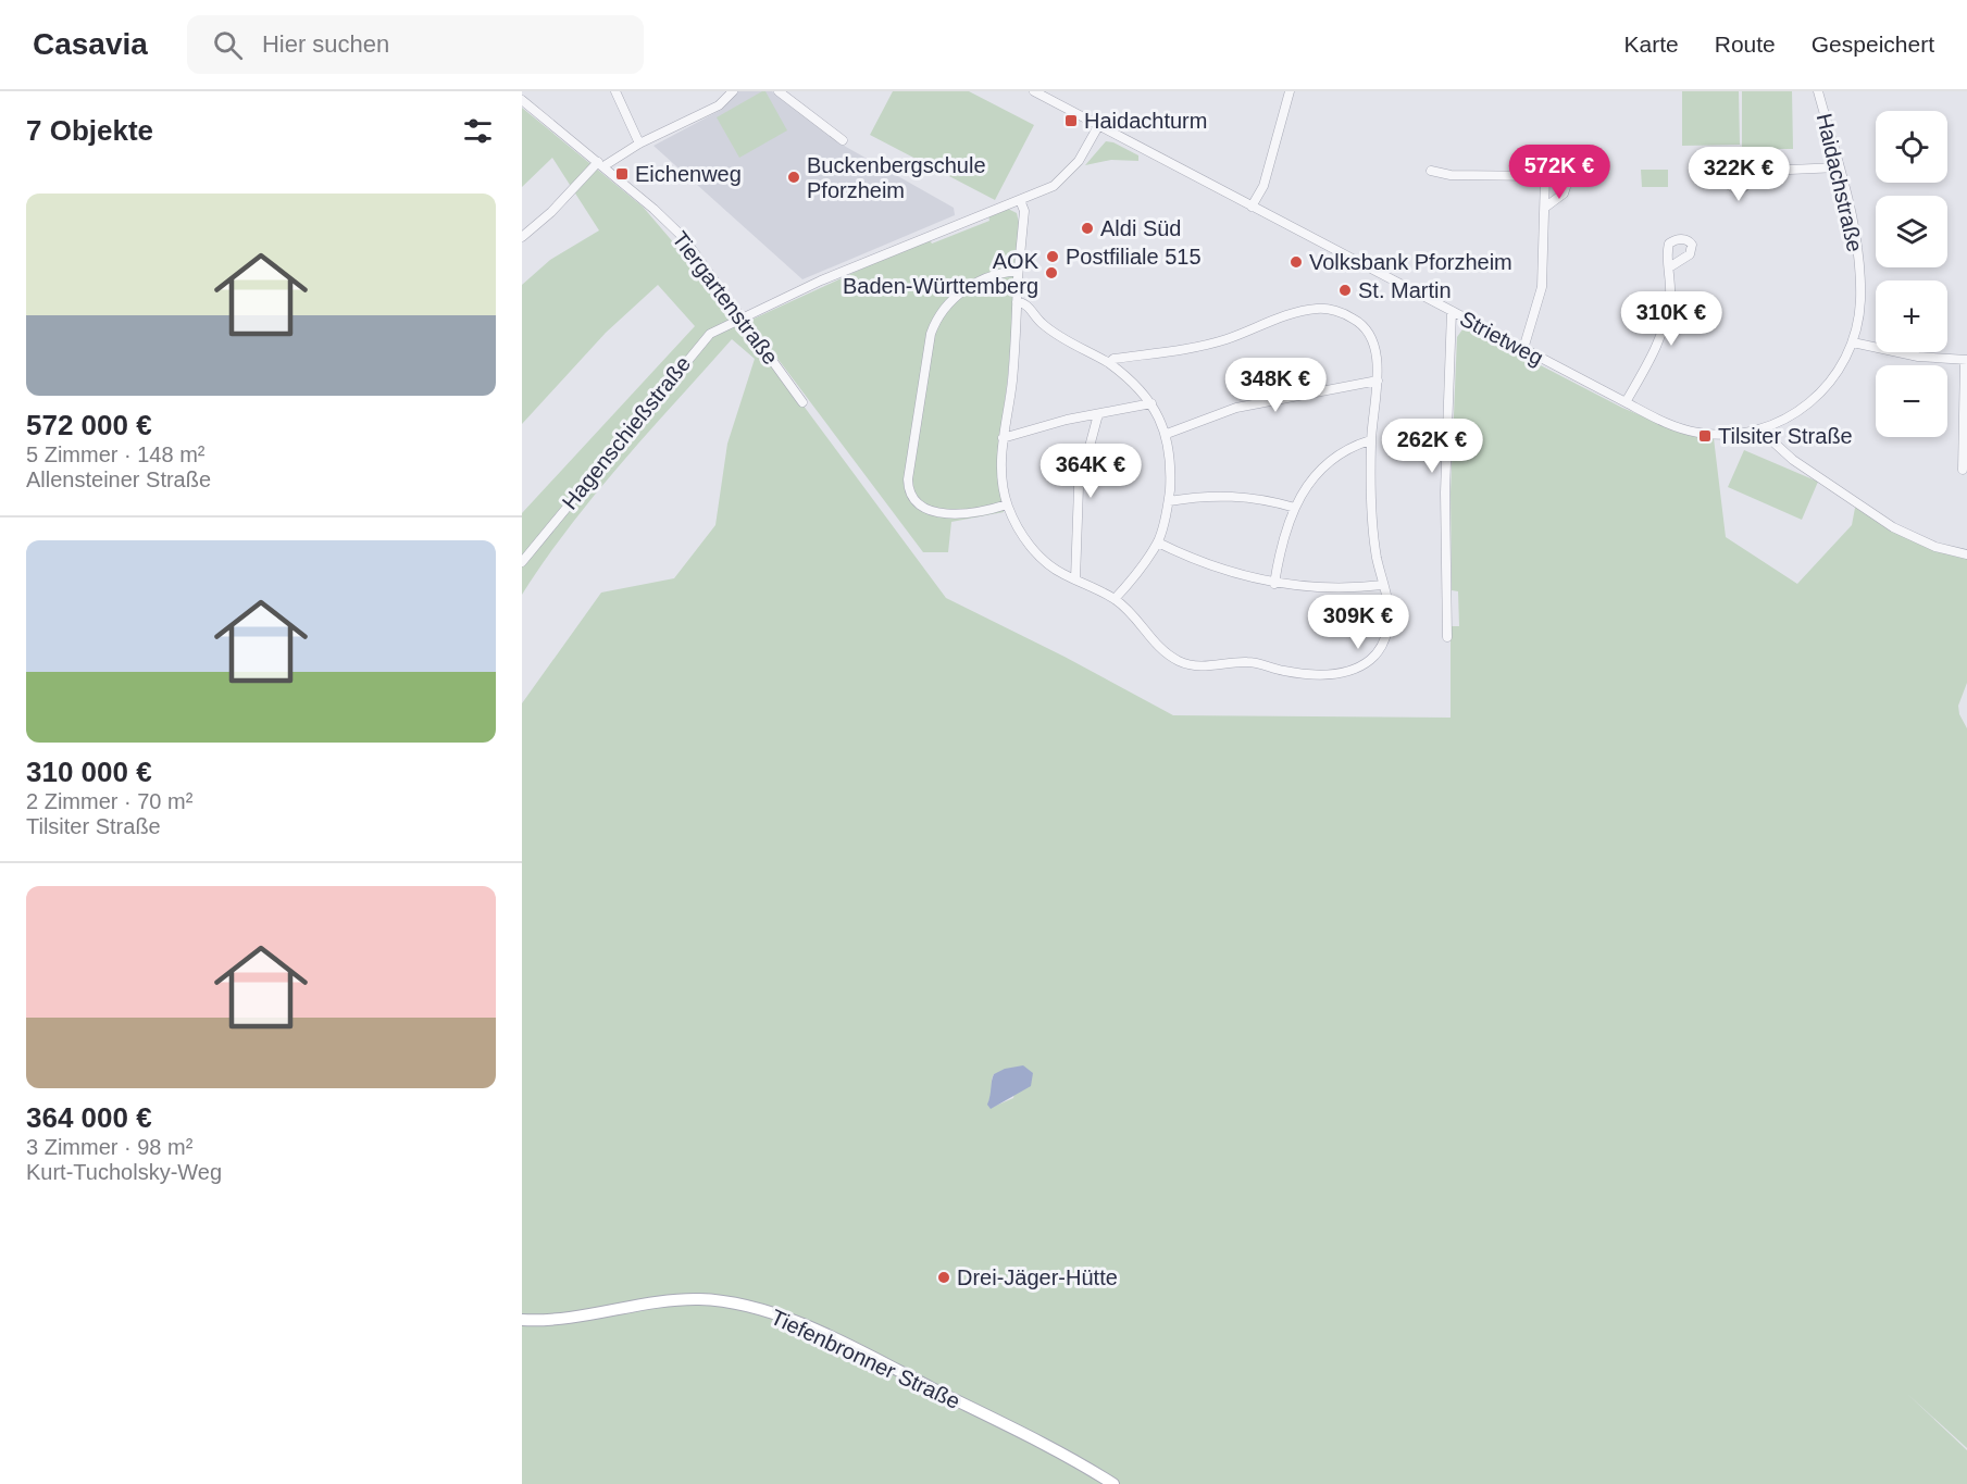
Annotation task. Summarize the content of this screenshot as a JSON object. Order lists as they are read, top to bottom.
{
  "streets": {
    "street": [
      "Haidachstraße",
      "Tiergartenstraße",
      "Strietweg",
      "Hagenschießstraße",
      "Tiefenbronner Straße"
    ]
  },
  "crossings": [
    ["Haidachstraße", "Strietweg"],
    ["Tiergartenstraße", "Hagenschießstraße"],
    ["Strietweg", "Hagenschießstraße"]
  ],
  "places": {
    "transit": ["Haidachturm", "Eichenweg", "Tilsiter Straße"],
    "other": [
      "Buckenbergschule Pforzheim",
      "Aldi Süd",
      "Postfiliale 515",
      "Volksbank Pforzheim",
      "AOK Baden-Württemberg",
      "St. Martin",
      "Drei-Jäger-Hütte"
    ]
  },
  "page": {
    "header": "Casavia",
    "search": "Hier suchen",
    "nav": ["Karte", "Route", "Gespeichert"],
    "heading": "7 Objekte",
    "map_buttons": ["+", "−"],
    "price": [
      "572K €",
      "322K €",
      "310K €",
      "348K €",
      "262K €",
      "364K €",
      "309K €"
    ],
    "list": [
      {
        "name": "572 000 €",
        "note": "5 Zimmer · 148 m² · Allensteiner Straße"
      },
      {
        "name": "310 000 €",
        "note": "2 Zimmer · 70 m² · Tilsiter Straße"
      },
      {
        "name": "364 000 €",
        "note": "3 Zimmer · 98 m² · Kurt-Tucholsky-Weg"
      }
    ]
  }
}
